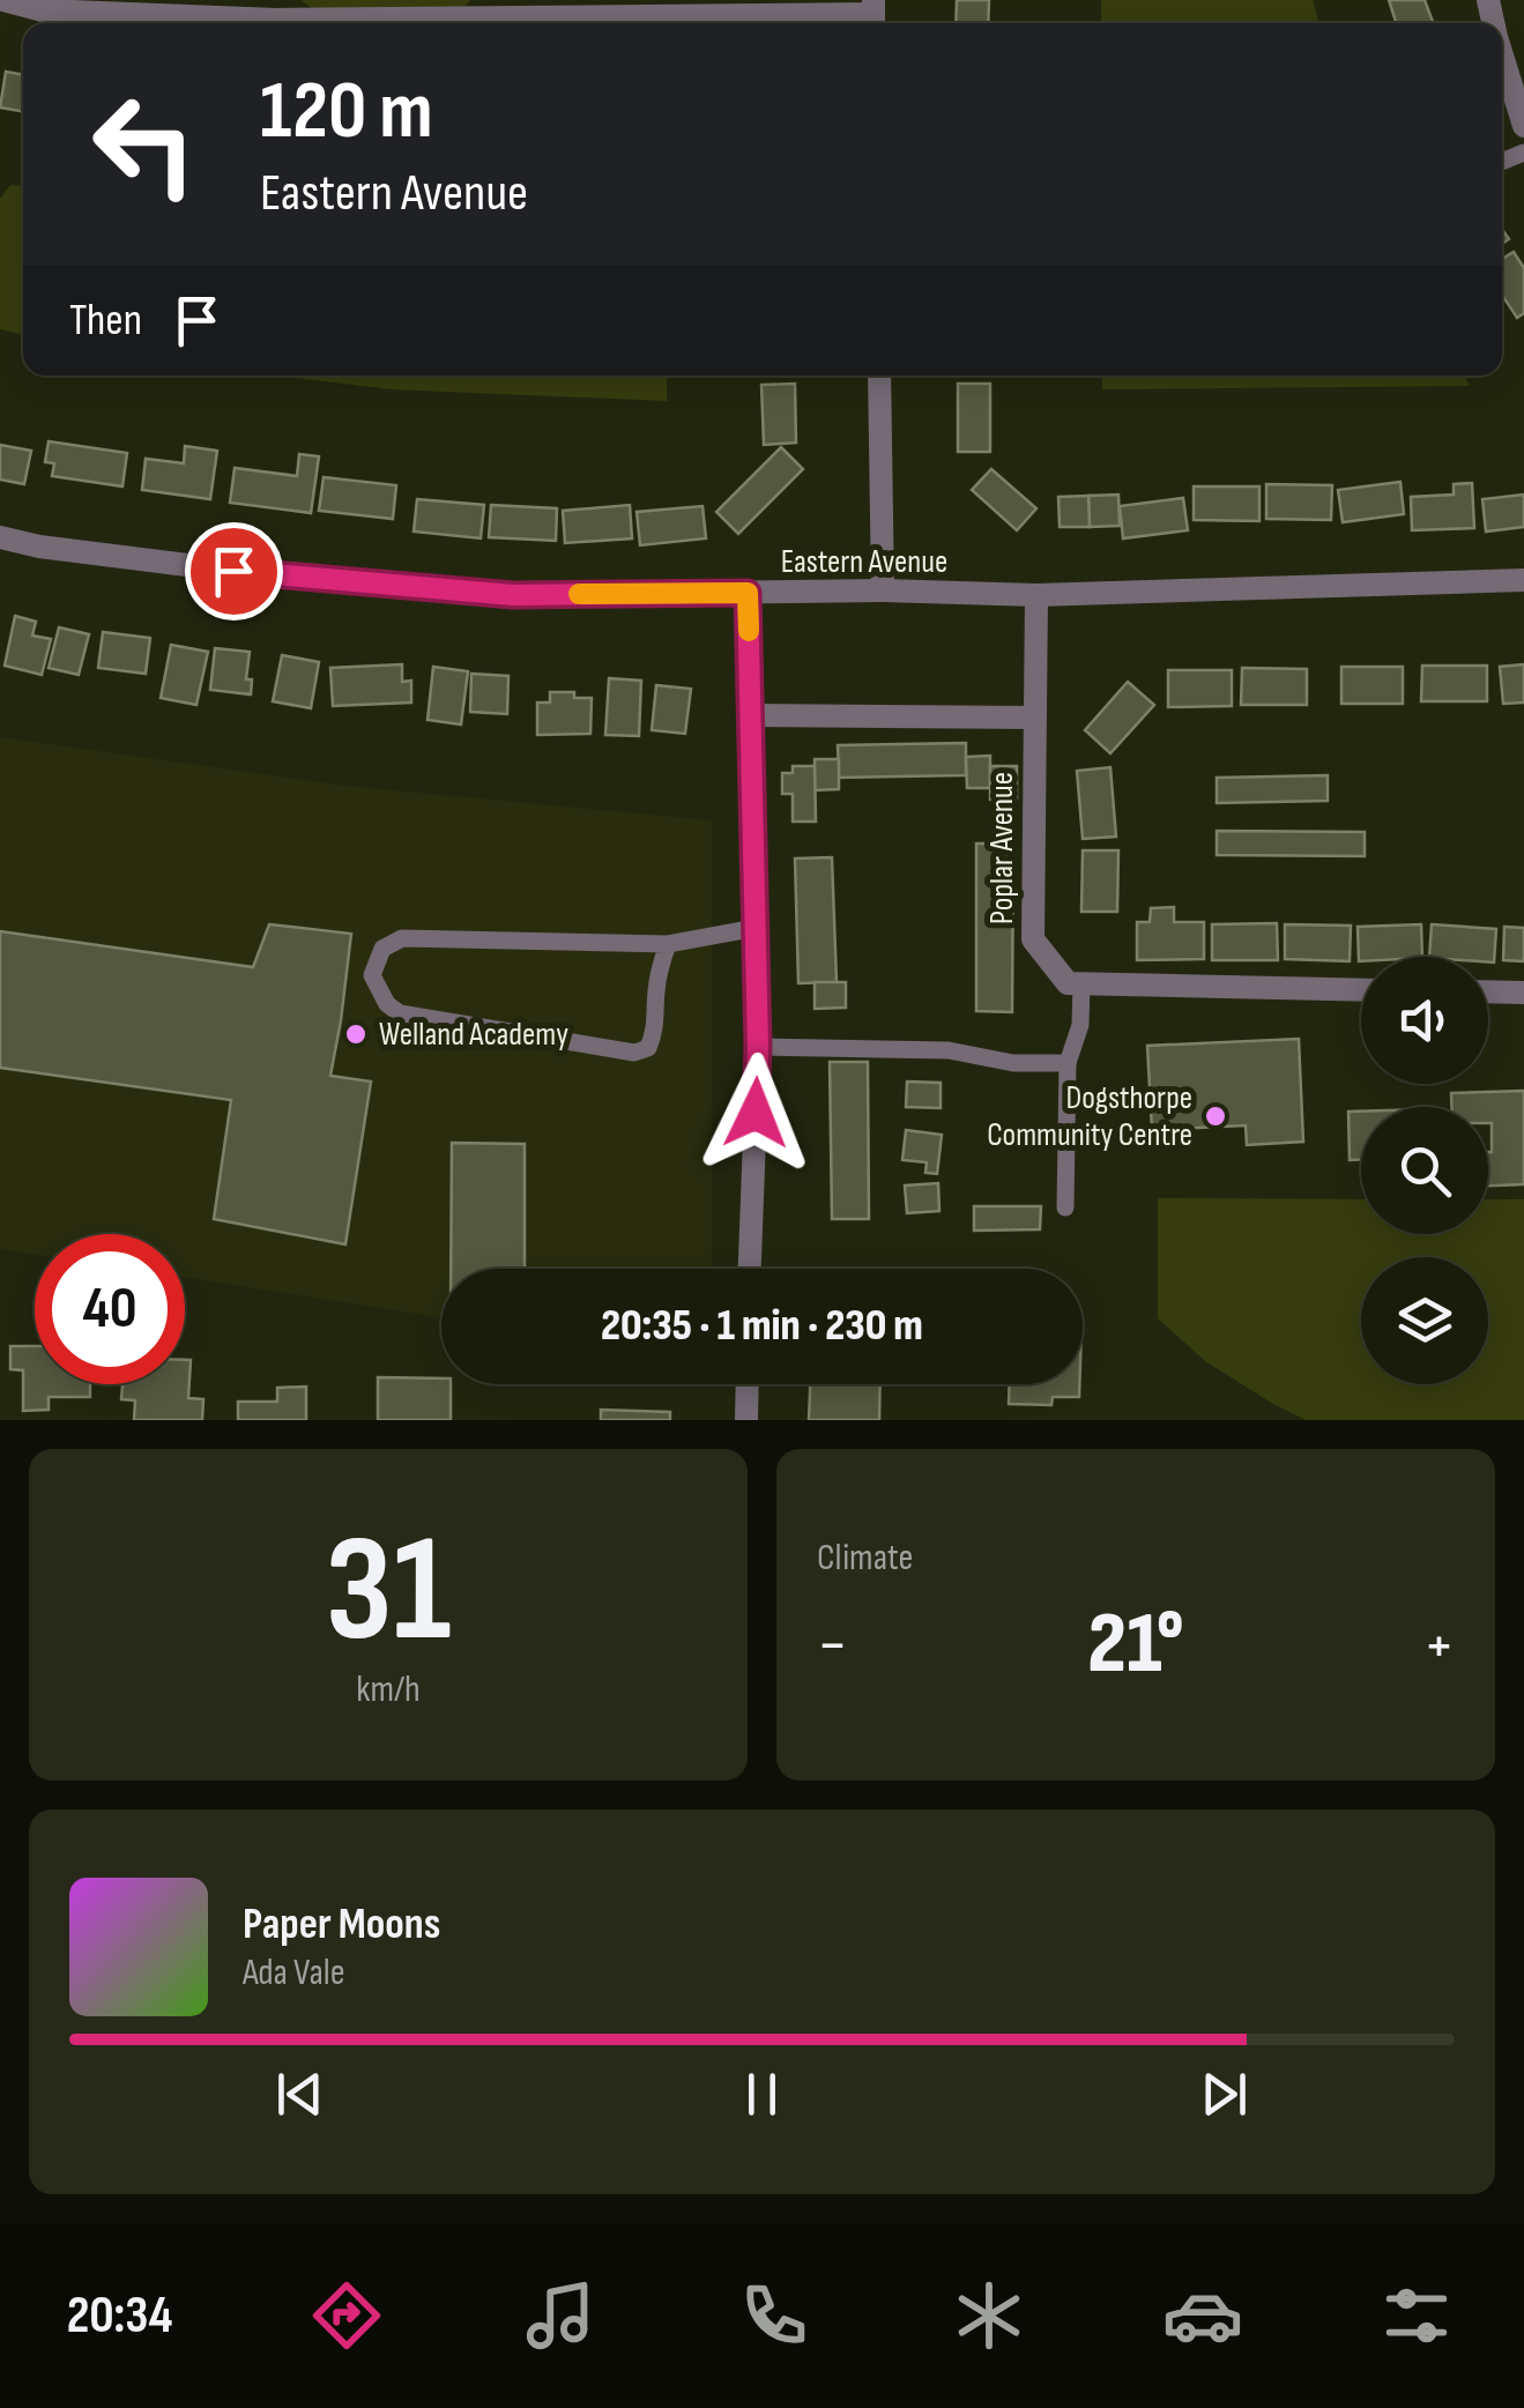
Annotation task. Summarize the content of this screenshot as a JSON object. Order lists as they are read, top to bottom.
{
  "streets": {
    "street": ["Eastern Avenue", "Poplar Avenue"]
  },
  "crossings": [
    ["Eastern Avenue", "Poplar Avenue"]
  ],
  "places": ["Welland Academy", "Dogsthorpe Community Centre"],
  "page": {
    "turn": ["120 m", "Eastern Avenue"],
    "then": "Then",
    "limit": "40",
    "trip": "20:35 · 1 min · 230 m",
    "tile": [
      ["31", "km/h"],
      "Climate"
    ],
    "heat": ["−", "21°", "+"],
    "song": ["Paper Moons", "Ada Vale"],
    "tabs": "20:34"
  }
}
